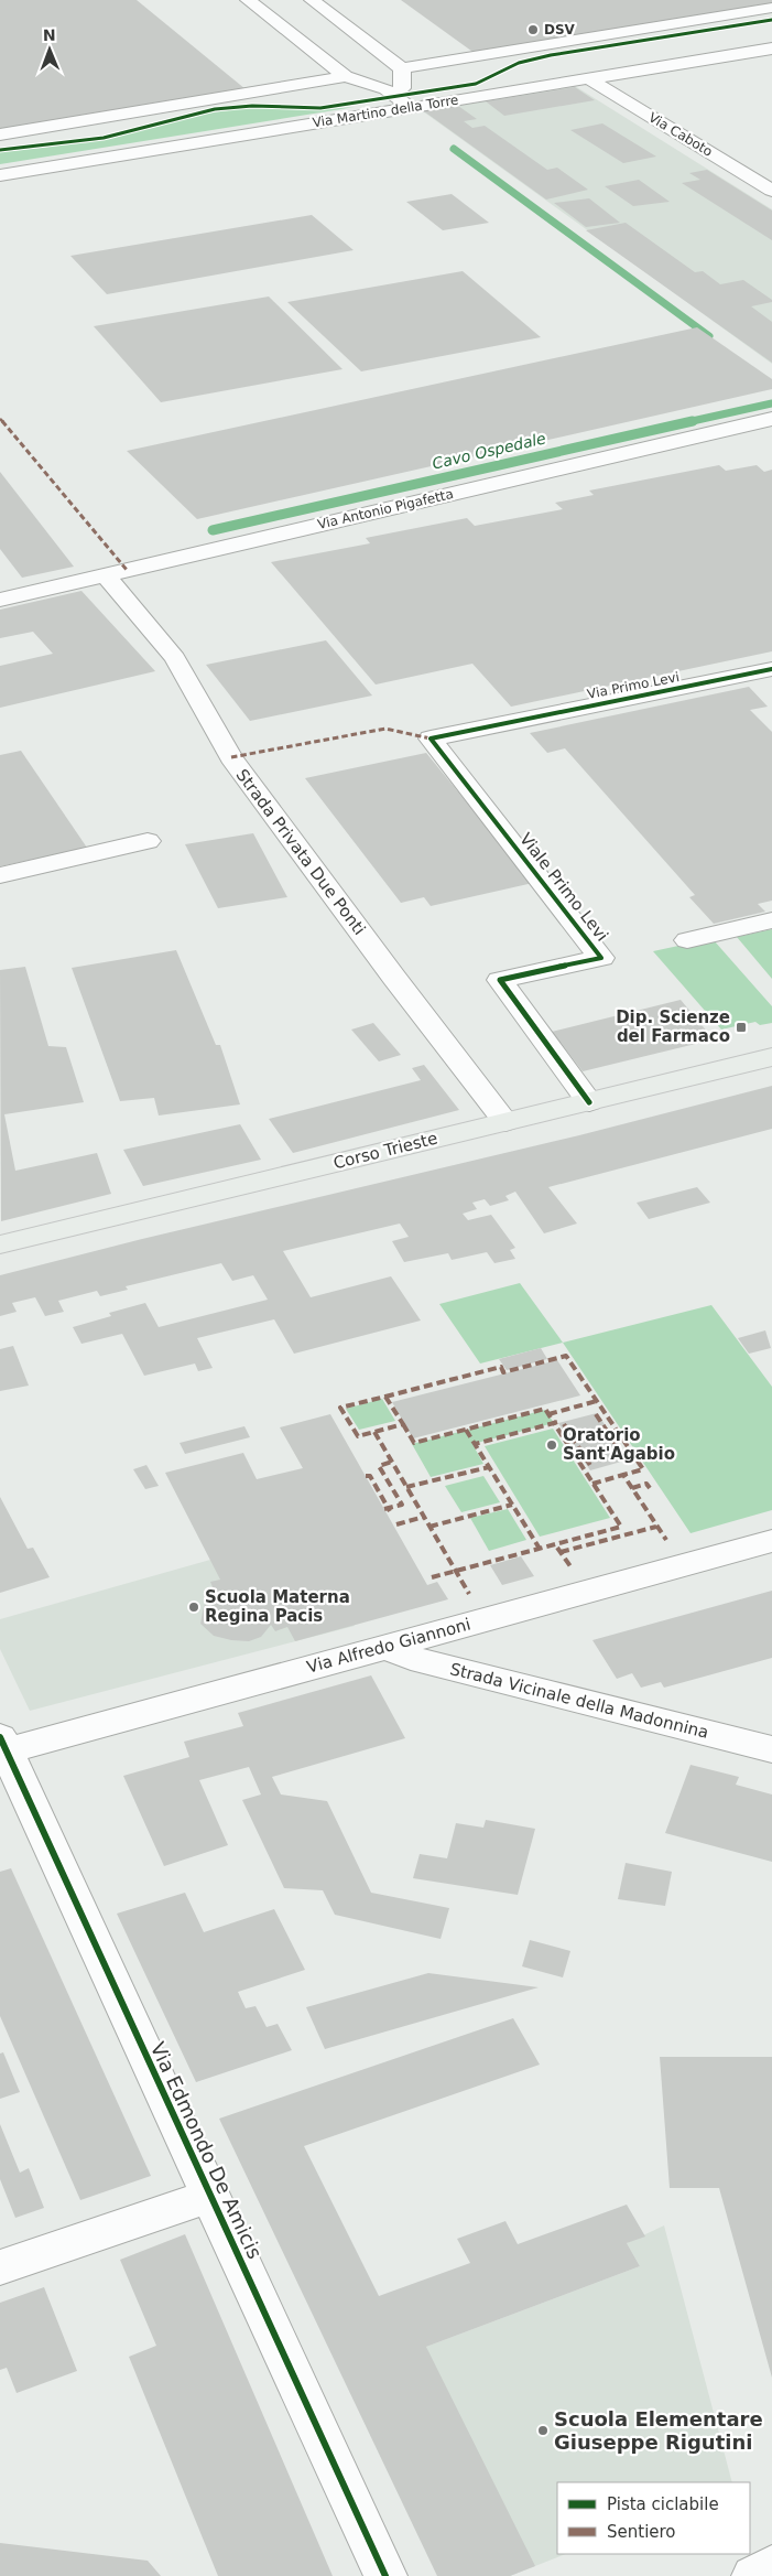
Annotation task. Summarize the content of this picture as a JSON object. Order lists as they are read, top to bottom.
{
  "streets": {
    "main road": ["Corso Trieste"],
    "street": [
      "Via Martino della Torre",
      "Via Caboto",
      "Via Antonio Pigafetta",
      "Via Primo Levi",
      "Strada Privata Due Ponti",
      "Viale Primo Levi",
      "Via Alfredo Giannoni",
      "Strada Vicinale della Madonnina",
      "Via Edmondo De Amicis"
    ]
  },
  "crossings": [
    ["Via Martino della Torre", "Via Caboto"],
    ["Via Antonio Pigafetta", "Strada Privata Due Ponti"],
    ["Via Primo Levi", "Viale Primo Levi"],
    ["Strada Privata Due Ponti", "Corso Trieste"],
    ["Viale Primo Levi", "Corso Trieste"],
    ["Via Alfredo Giannoni", "Strada Vicinale della Madonnina"],
    ["Via Alfredo Giannoni", "Via Edmondo De Amicis"]
  ],
  "water": ["Cavo Ospedale"],
  "places": {
    "other": [
      "DSV",
      "Oratorio Sant'Agabio",
      "Scuola Materna Regina Pacis",
      "Scuola Elementare Giuseppe Rigutini"
    ],
    "transit": ["Dip. Scienze del Farmaco"]
  },
  "legend": ["Pista ciclabile", "Sentiero"],
  "north": "top"
}
